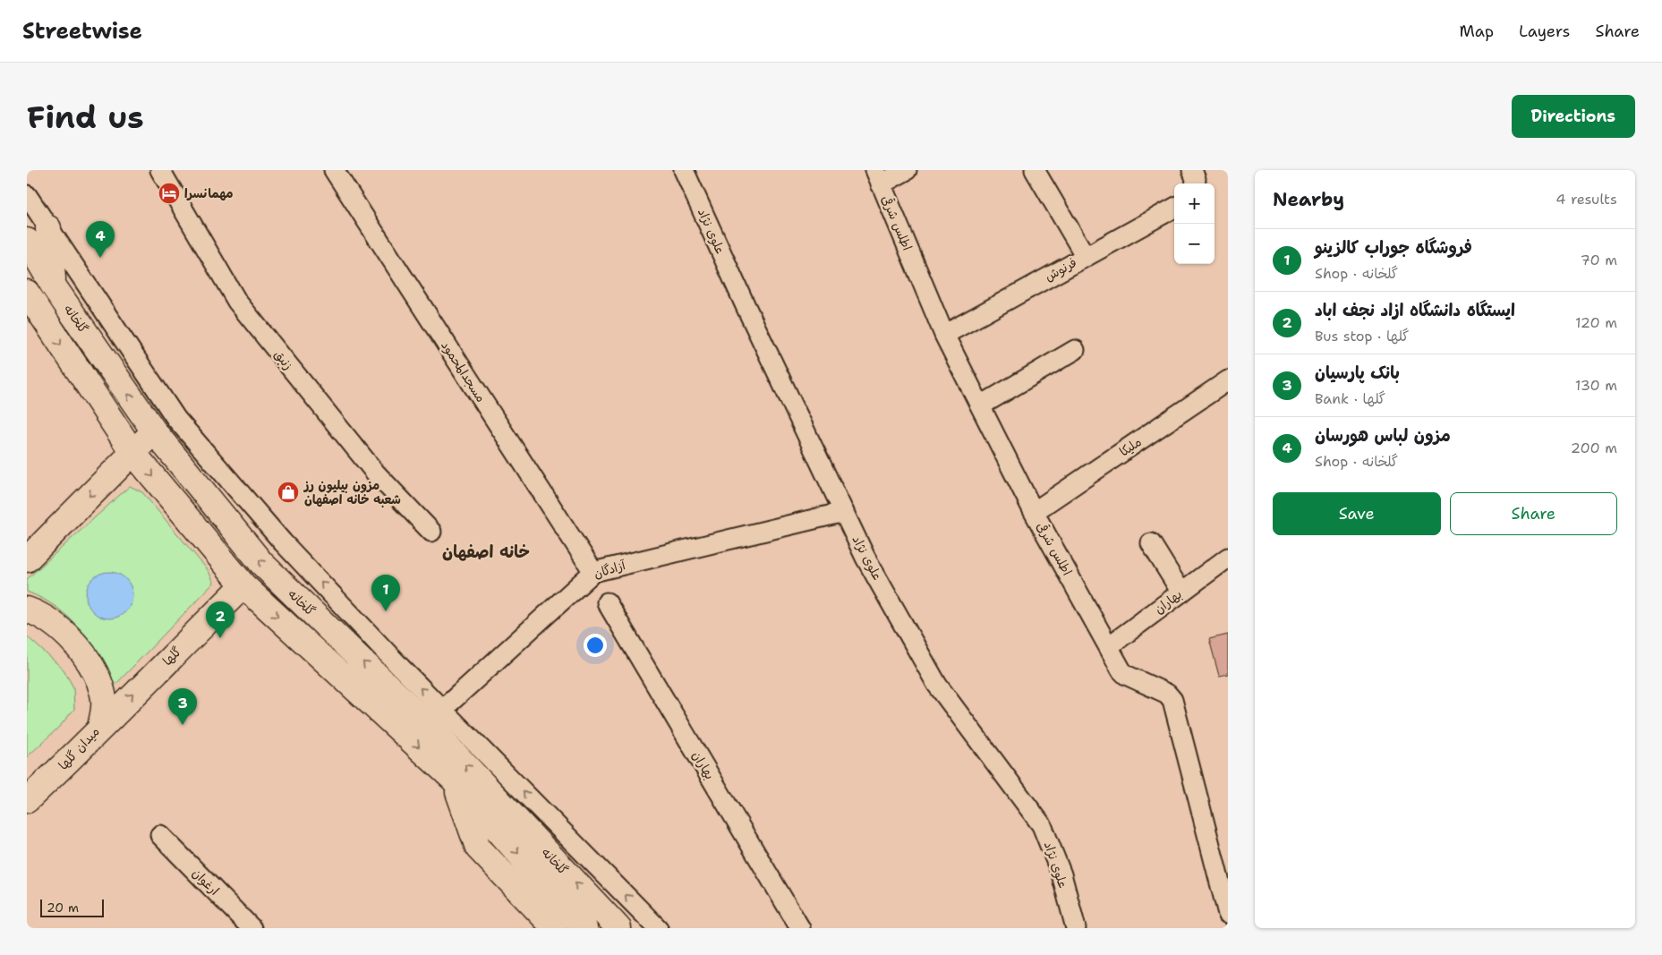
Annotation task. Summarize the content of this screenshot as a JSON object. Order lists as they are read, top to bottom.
{
  "streets": {
    "main road": ["گلخانه", "گلها", "میدان گلها"],
    "street": [
      "اطلس شرقی",
      "علوی نژاد",
      "فرنوش",
      "زنبق",
      "مسجدالمحمود",
      "ملیکا",
      "آزادگان",
      "بهاران",
      "ارغوان"
    ]
  },
  "crossings": [
    ["اطلس شرقی", "فرنوش"],
    ["اطلس شرقی", "ملیکا"],
    ["اطلس شرقی", "بهاران"],
    ["علوی نژاد", "آزادگان"],
    ["گلخانه", "آزادگان"],
    ["گلخانه", "گلها"],
    ["مسجدالمحمود", "آزادگان"],
    ["گلها", "میدان گلها"]
  ],
  "districts": ["خانه اصفهان"],
  "places": {
    "hotel": ["مهمانسرا"],
    "shop": ["مزون بیلیون رز شعبه خانه اصفهان"]
  },
  "scale_bar": "20 m",
  "page": {
    "header": "Streetwise",
    "nav": ["Map", "Layers", "Share"],
    "buttons": [
      "Directions",
      ["Save", "Share"]
    ],
    "title": "Find us",
    "heading": ["Nearby", "4 results"],
    "map_buttons": ["+", "−"],
    "pins": [
      "4",
      "1",
      "2",
      "3"
    ],
    "list": [
      {
        "mark": "1",
        "name": "فروشگاه جوراب کالزینو",
        "note": "Shop · گلخانه",
        "value": "70 m"
      },
      {
        "mark": "2",
        "name": "ایستگاه دانشگاه ازاد نجف اباد",
        "note": "Bus stop · گلها",
        "value": "120 m"
      },
      {
        "mark": "3",
        "name": "بانک پارسیان",
        "note": "Bank · گلها",
        "value": "130 m"
      },
      {
        "mark": "4",
        "name": "مزون لباس هورسان",
        "note": "Shop · گلخانه",
        "value": "200 m"
      }
    ],
    "scale": "20 m"
  }
}
